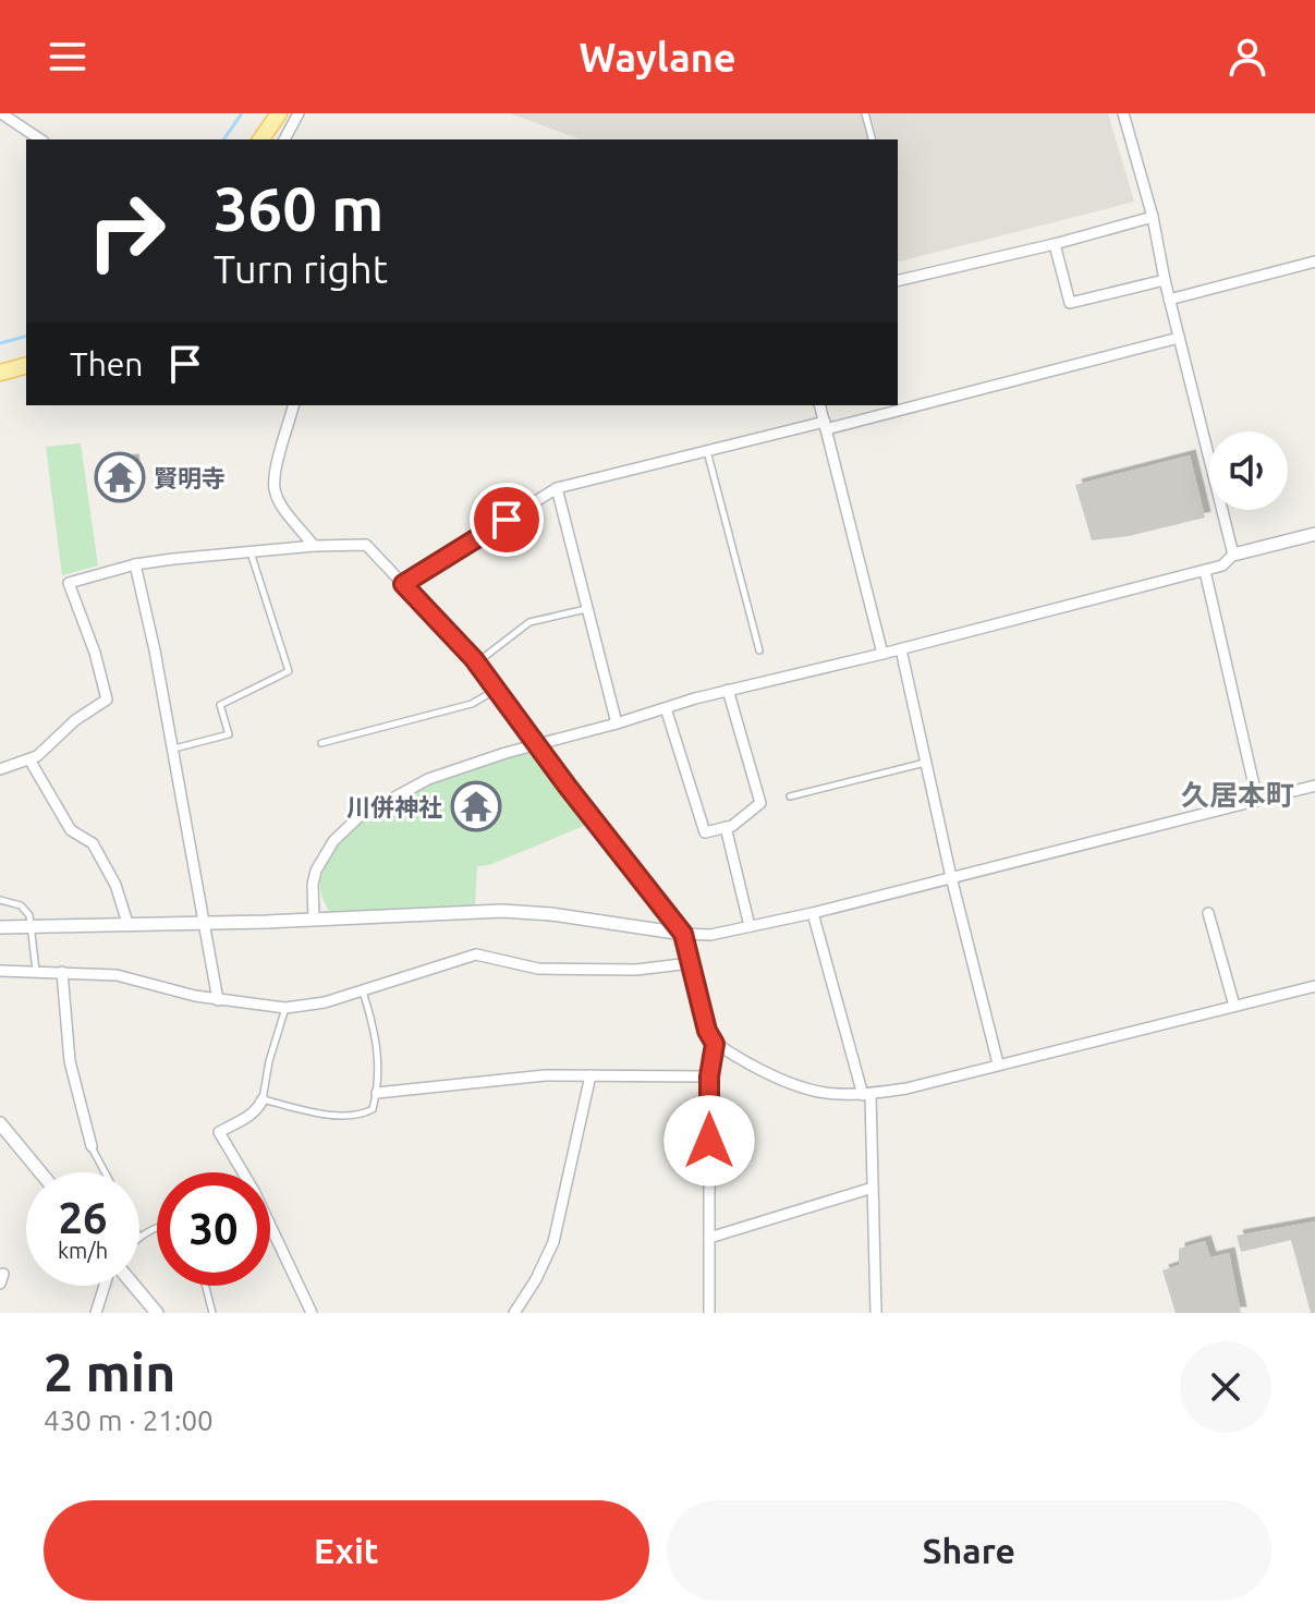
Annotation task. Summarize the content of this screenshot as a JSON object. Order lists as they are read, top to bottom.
{
  "districts": ["久居本町"],
  "places": {
    "temple": ["賢明寺", "川併神社"]
  },
  "page": {
    "header": "Waylane",
    "turn": ["360 m", "Turn right"],
    "then": "Then",
    "speed": "26 km/h",
    "limit": "30",
    "heading": ["2 min", "430 m · 21:00"],
    "buttons": ["Exit", "Share"]
  }
}
